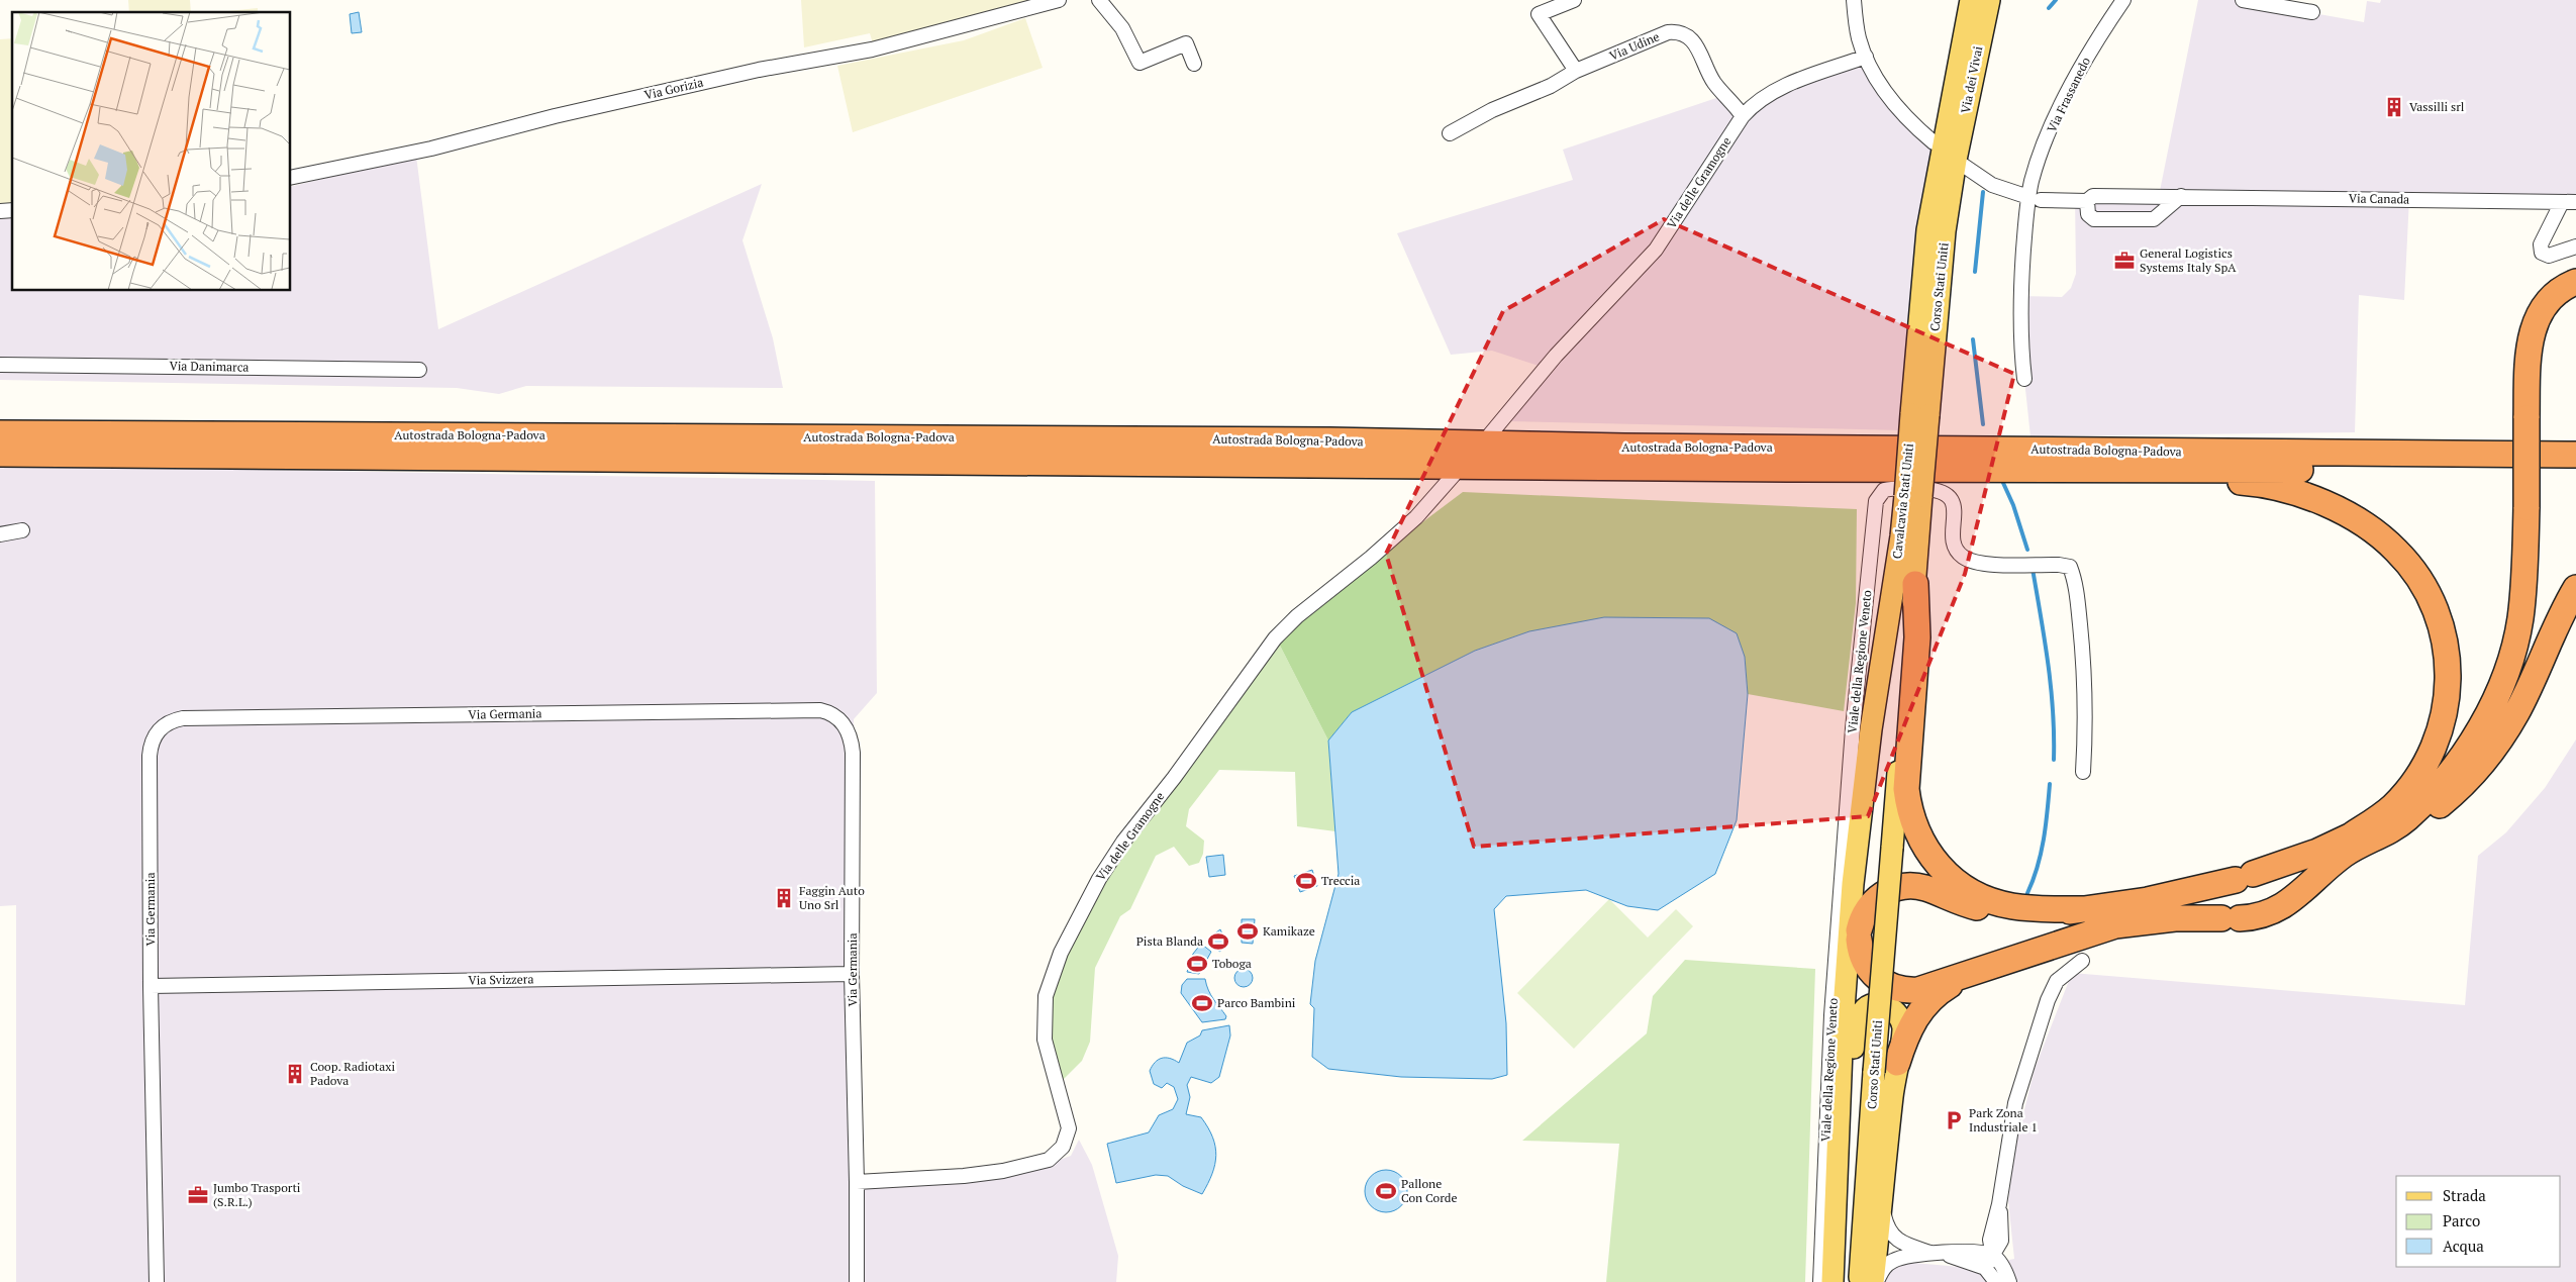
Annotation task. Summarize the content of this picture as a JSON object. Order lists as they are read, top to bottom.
{
  "streets": {
    "highway": ["Autostrada Bologna-Padova"],
    "main road": ["Via dei Vivai", "Corso Stati Uniti", "Cavalcavia Stati Uniti"],
    "street": [
      "Via Udine",
      "Via Gorizia",
      "Via Frassanedo",
      "Via delle Gramogne",
      "Via Canada",
      "Via Danimarca",
      "Viale della Regione Veneto",
      "Via Germania",
      "Via Svizzera"
    ]
  },
  "crossings": [
    ["Via Udine", "Via delle Gramogne"],
    ["Via dei Vivai", "Corso Stati Uniti"],
    ["Via Frassanedo", "Via Canada"],
    ["Via delle Gramogne", "Via Germania"],
    ["Corso Stati Uniti", "Cavalcavia Stati Uniti"],
    ["Via Germania", "Via Svizzera"]
  ],
  "places": {
    "building": ["Vassilli srl", "Faggin Auto Uno Srl", "Coop. Radiotaxi Padova"],
    "office": ["General Logistics Systems Italy SpA", "Jumbo Trasporti (S.R.L.)"],
    "sports": [
      "Treccia",
      "Kamikaze",
      "Pista Blanda",
      "Toboga",
      "Parco Bambini",
      "Pallone Con Corde"
    ],
    "parking": ["Park Zona Industriale 1"]
  },
  "legend": ["Strada", "Parco", "Acqua"]
}
